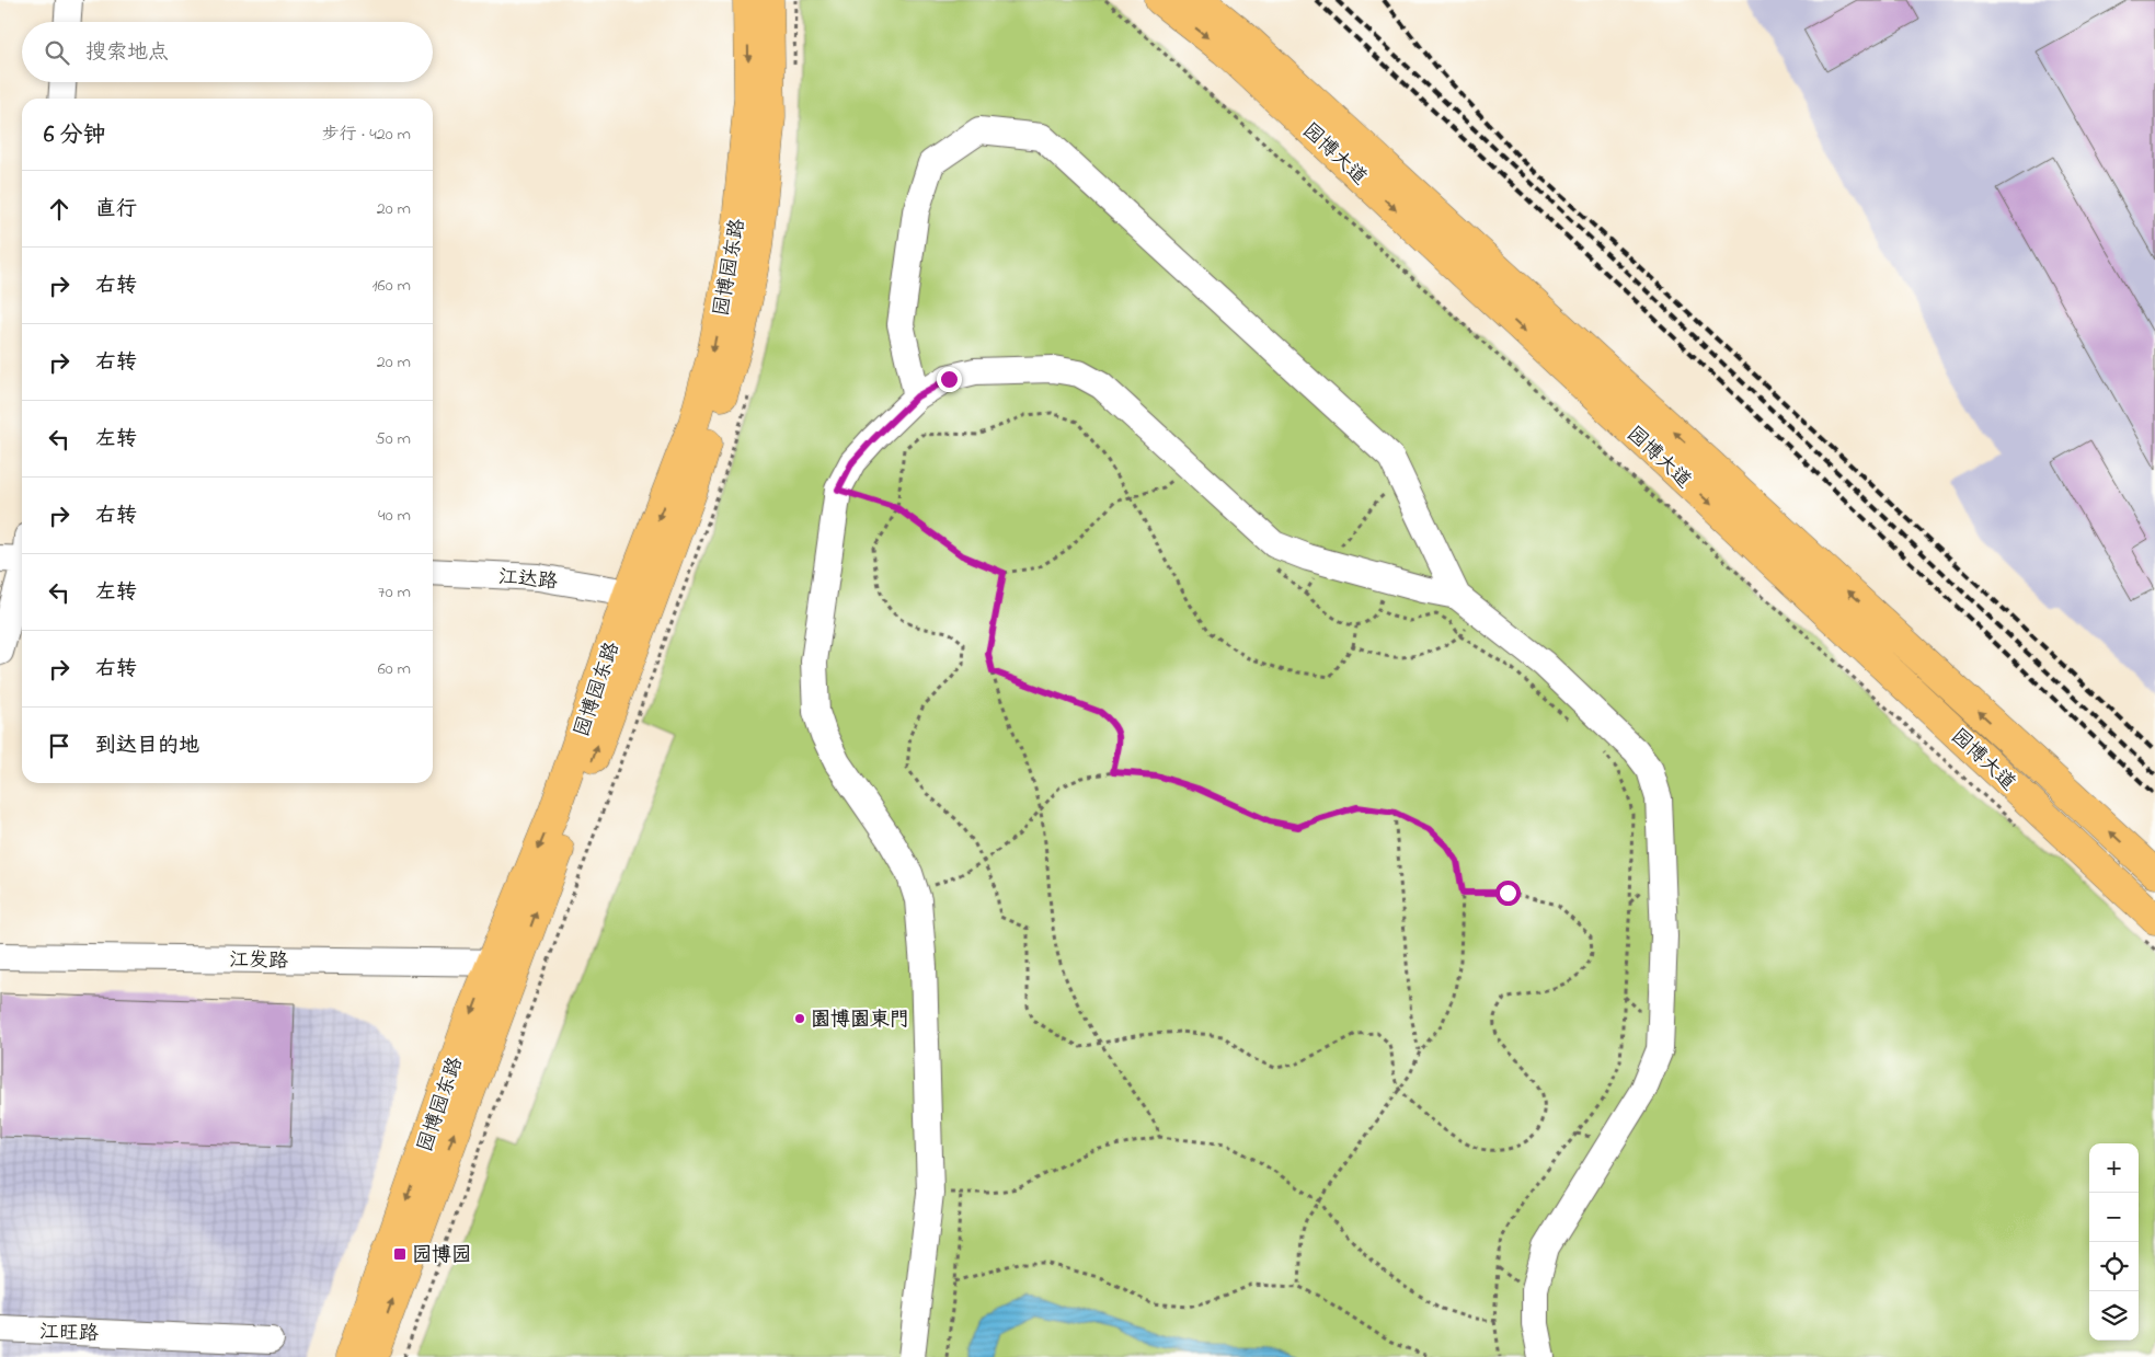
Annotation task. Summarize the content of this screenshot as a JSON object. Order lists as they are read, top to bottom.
{
  "streets": {
    "main road": ["园博大道", "园博园东路"],
    "street": ["江达路", "江发路", "江旺路"]
  },
  "crossings": [
    ["园博园东路", "江达路"],
    ["园博园东路", "江发路"]
  ],
  "places": {
    "other": ["園博園東門"],
    "transit": ["园博园"]
  },
  "page": {
    "search": "搜索地点",
    "heading": ["6 分钟", "步行 · 420 m"],
    "list": [
      ["直行", "20 m"],
      ["右转", "160 m"],
      ["右转", "20 m"],
      ["左转", "50 m"],
      ["右转", "40 m"],
      ["左转", "70 m"],
      ["右转", "60 m"],
      "到达目的地"
    ],
    "map_buttons": ["+", "−"]
  }
}
